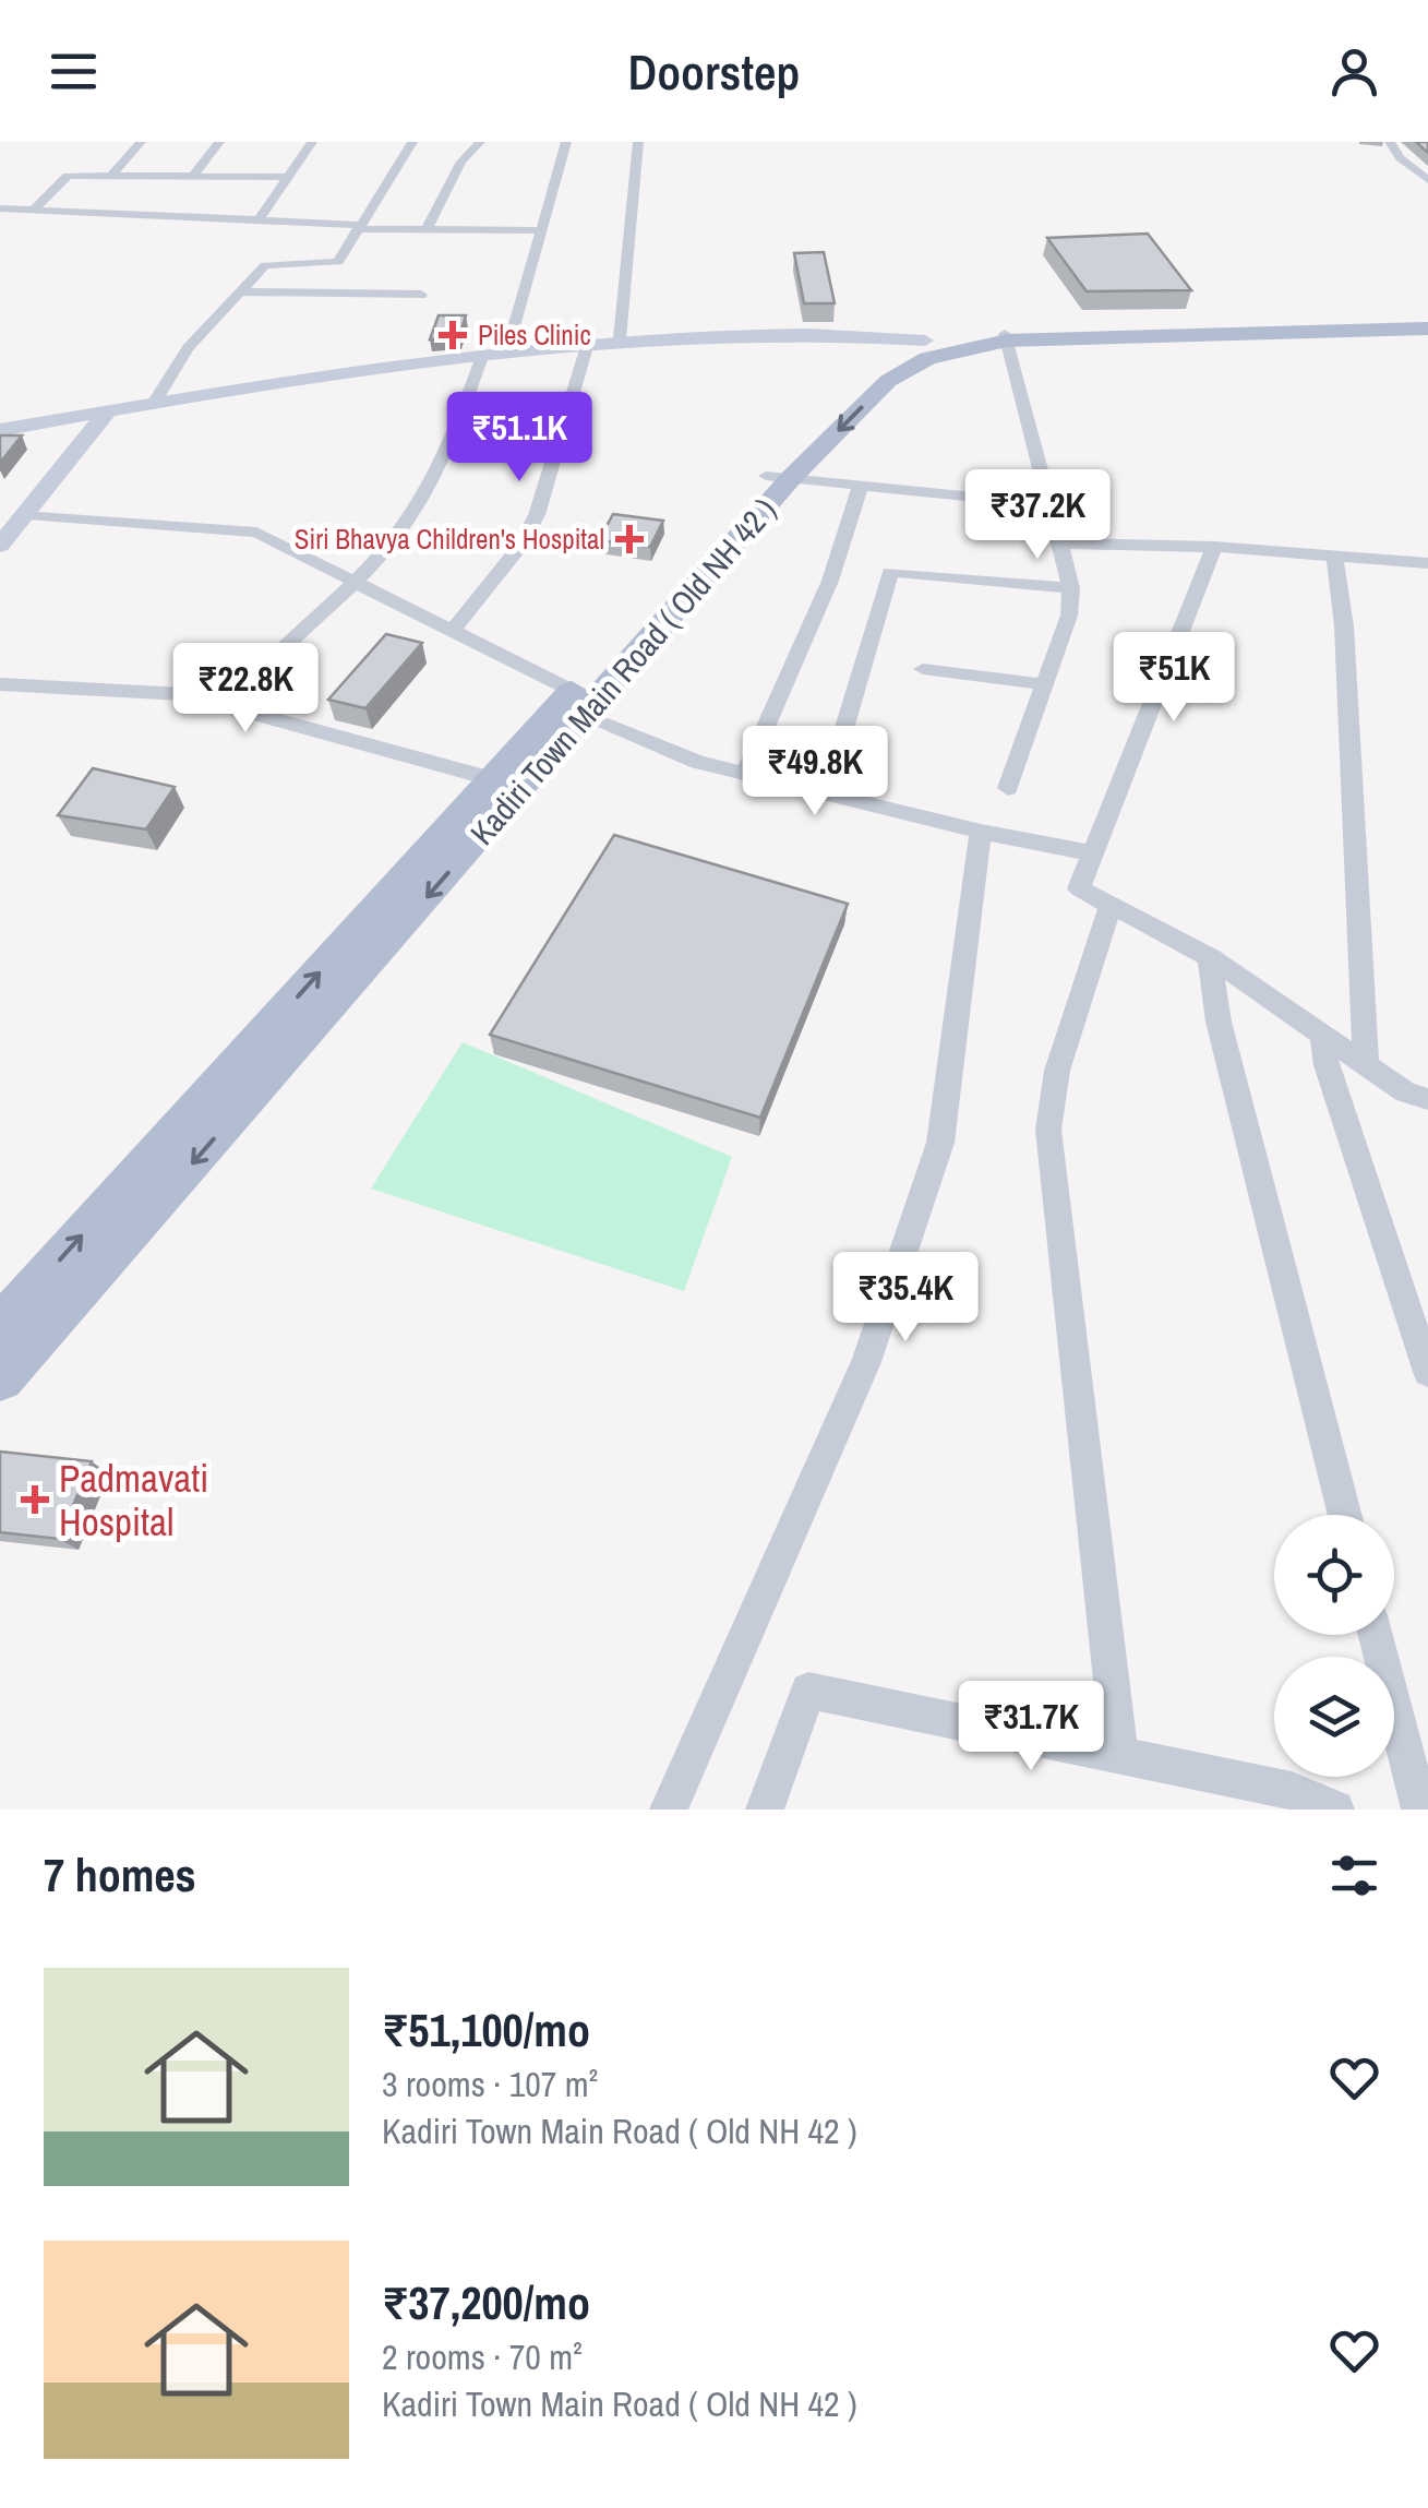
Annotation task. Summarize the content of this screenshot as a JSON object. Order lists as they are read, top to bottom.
{
  "streets": {
    "main road": ["Kadiri Town Main Road ( Old NH 42 )"]
  },
  "places": {
    "health": ["Piles Clinic", "Siri Bhavya Children's Hospital", "Padmavati Hospital"]
  },
  "page": {
    "header": "Doorstep",
    "price": [
      "₹51.1K",
      "₹37.2K",
      "₹51K",
      "₹22.8K",
      "₹49.8K",
      "₹35.4K",
      "₹31.7K"
    ],
    "heading": "7 homes",
    "list": [
      {
        "name": "₹51,100/mo",
        "note": "3 rooms · 107 m² · Kadiri Town Main Road ( Old NH 42 )"
      },
      {
        "name": "₹37,200/mo",
        "note": "2 rooms · 70 m² · Kadiri Town Main Road ( Old NH 42 )"
      }
    ]
  }
}
